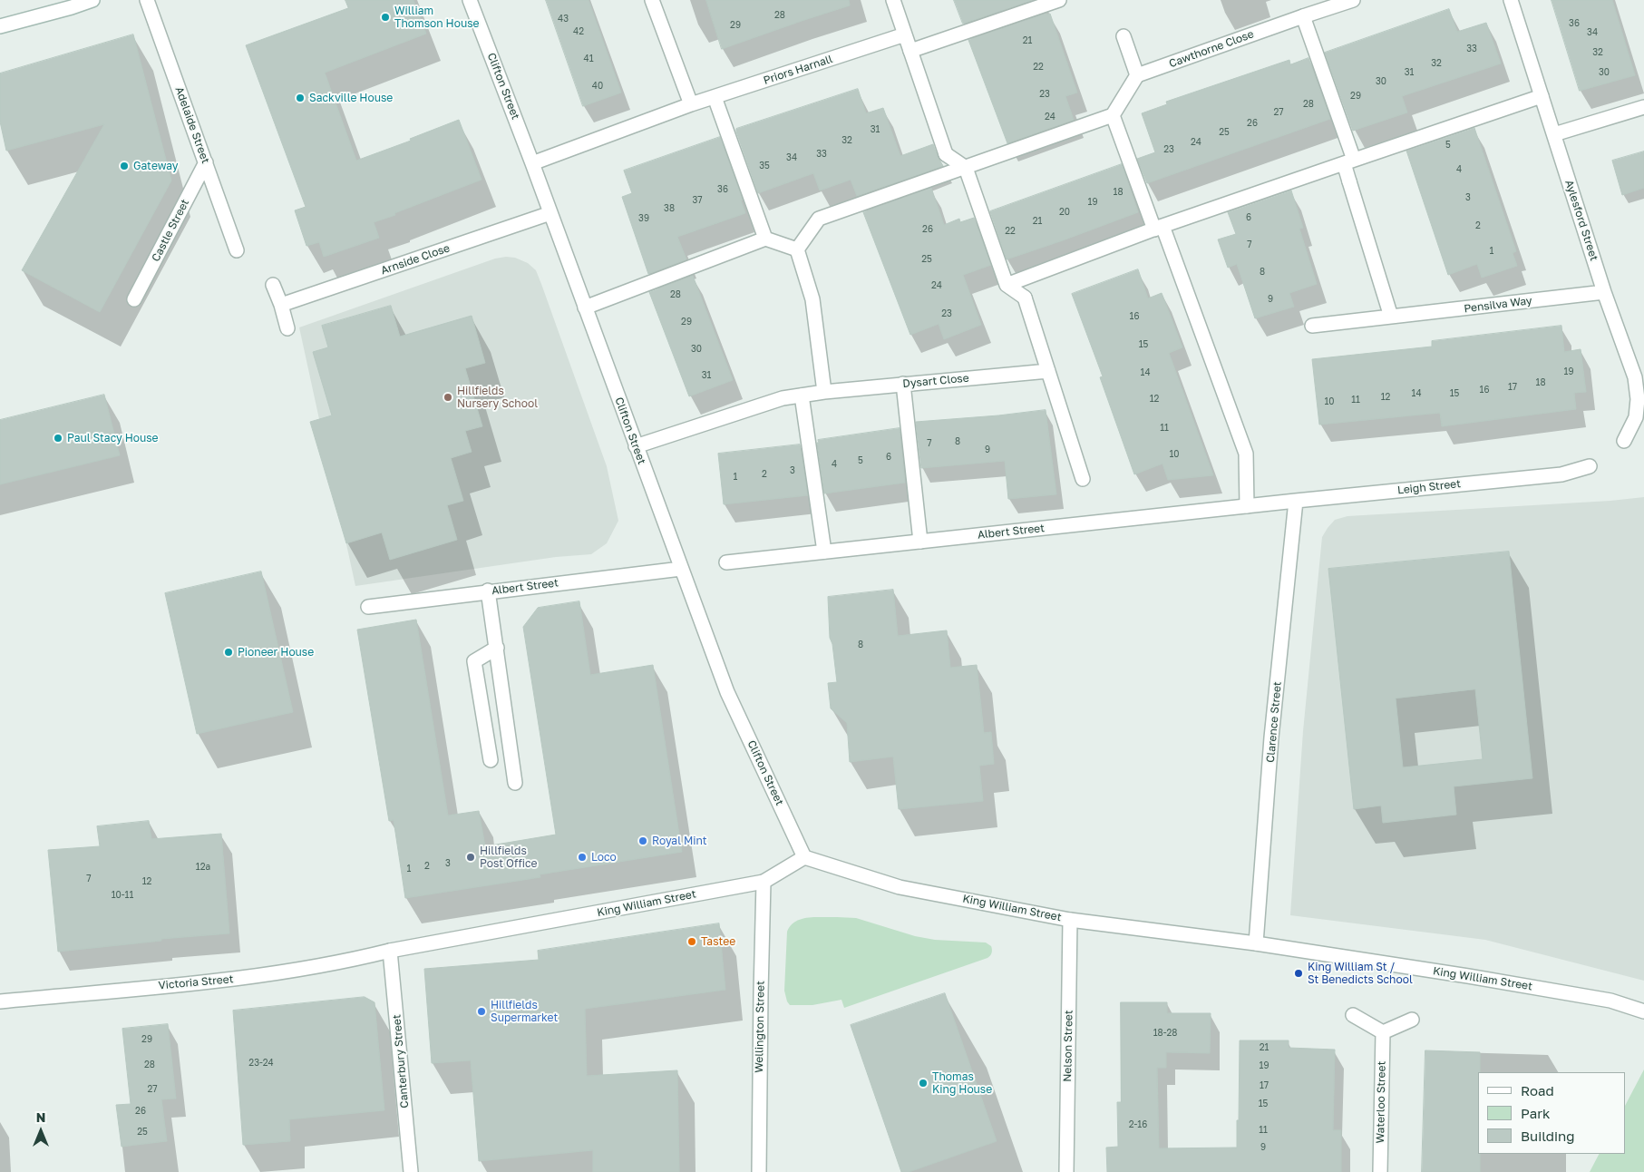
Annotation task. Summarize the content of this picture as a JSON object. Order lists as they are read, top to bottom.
{
  "streets": {
    "street": [
      "Cawthorne Close",
      "Priors Harnall",
      "Clifton Street",
      "Adelaide Street",
      "Aylesford Street",
      "Castle Street",
      "Arnside Close",
      "Pensilva Way",
      "Dysart Close",
      "Leigh Street",
      "Albert Street",
      "Clarence Street",
      "King William Street",
      "Victoria Street",
      "Wellington Street",
      "Nelson Street",
      "Canterbury Street",
      "Waterloo Street"
    ]
  },
  "crossings": [
    ["Priors Harnall", "Clifton Street"],
    ["Clifton Street", "Arnside Close"],
    ["Clifton Street", "Dysart Close"],
    ["Clifton Street", "Albert Street"],
    ["Clifton Street", "King William Street"],
    ["Adelaide Street", "Castle Street"],
    ["Aylesford Street", "Pensilva Way"],
    ["Leigh Street", "Albert Street"],
    ["Leigh Street", "Clarence Street"],
    ["Albert Street", "Clarence Street"],
    ["Clarence Street", "King William Street"],
    ["King William Street", "Victoria Street"],
    ["King William Street", "Wellington Street"],
    ["King William Street", "Nelson Street"],
    ["King William Street", "Canterbury Street"],
    ["Victoria Street", "Canterbury Street"]
  ],
  "places": [
    "William Thomson House",
    "Sackville House",
    "Gateway",
    "Hillfields Nursery School",
    "Paul Stacy House",
    "Pioneer House",
    "Royal Mint",
    "Hillfields Post Office",
    "Loco",
    "Tastee",
    "King William St / St Benedicts School",
    "Hillfields Supermarket",
    "Thomas King House"
  ],
  "house_numbers": [
    "28",
    "43",
    "36",
    "29",
    "42",
    "34",
    "21",
    "33",
    "32",
    "41",
    "32",
    "22",
    "31",
    "30",
    "30",
    "40",
    "23",
    "29",
    "28",
    "27",
    "24",
    "26",
    "31",
    "25",
    "32",
    "24",
    "5",
    "23",
    "33",
    "34",
    "35",
    "4",
    "36",
    "18",
    "3",
    "37",
    "19",
    "38",
    "20",
    "6",
    "39",
    "21",
    "2",
    "26",
    "22",
    "7",
    "1",
    "25",
    "8",
    "24",
    "28",
    "9",
    "23",
    "16",
    "29",
    "15",
    "30",
    "19",
    "14",
    "31",
    "18",
    "17",
    "16",
    "14",
    "15",
    "12",
    "12",
    "11",
    "10",
    "11",
    "8",
    "7",
    "9",
    "10",
    "6",
    "5",
    "4",
    "3",
    "2",
    "1",
    "8",
    "3",
    "2",
    "12a",
    "1",
    "7",
    "12",
    "10-11",
    "18-28",
    "29",
    "21",
    "23-24",
    "28",
    "19",
    "17",
    "27",
    "15",
    "26",
    "2-16",
    "11",
    "25",
    "9"
  ],
  "legend": ["Road", "Park", "Building"],
  "north": "top"
}
